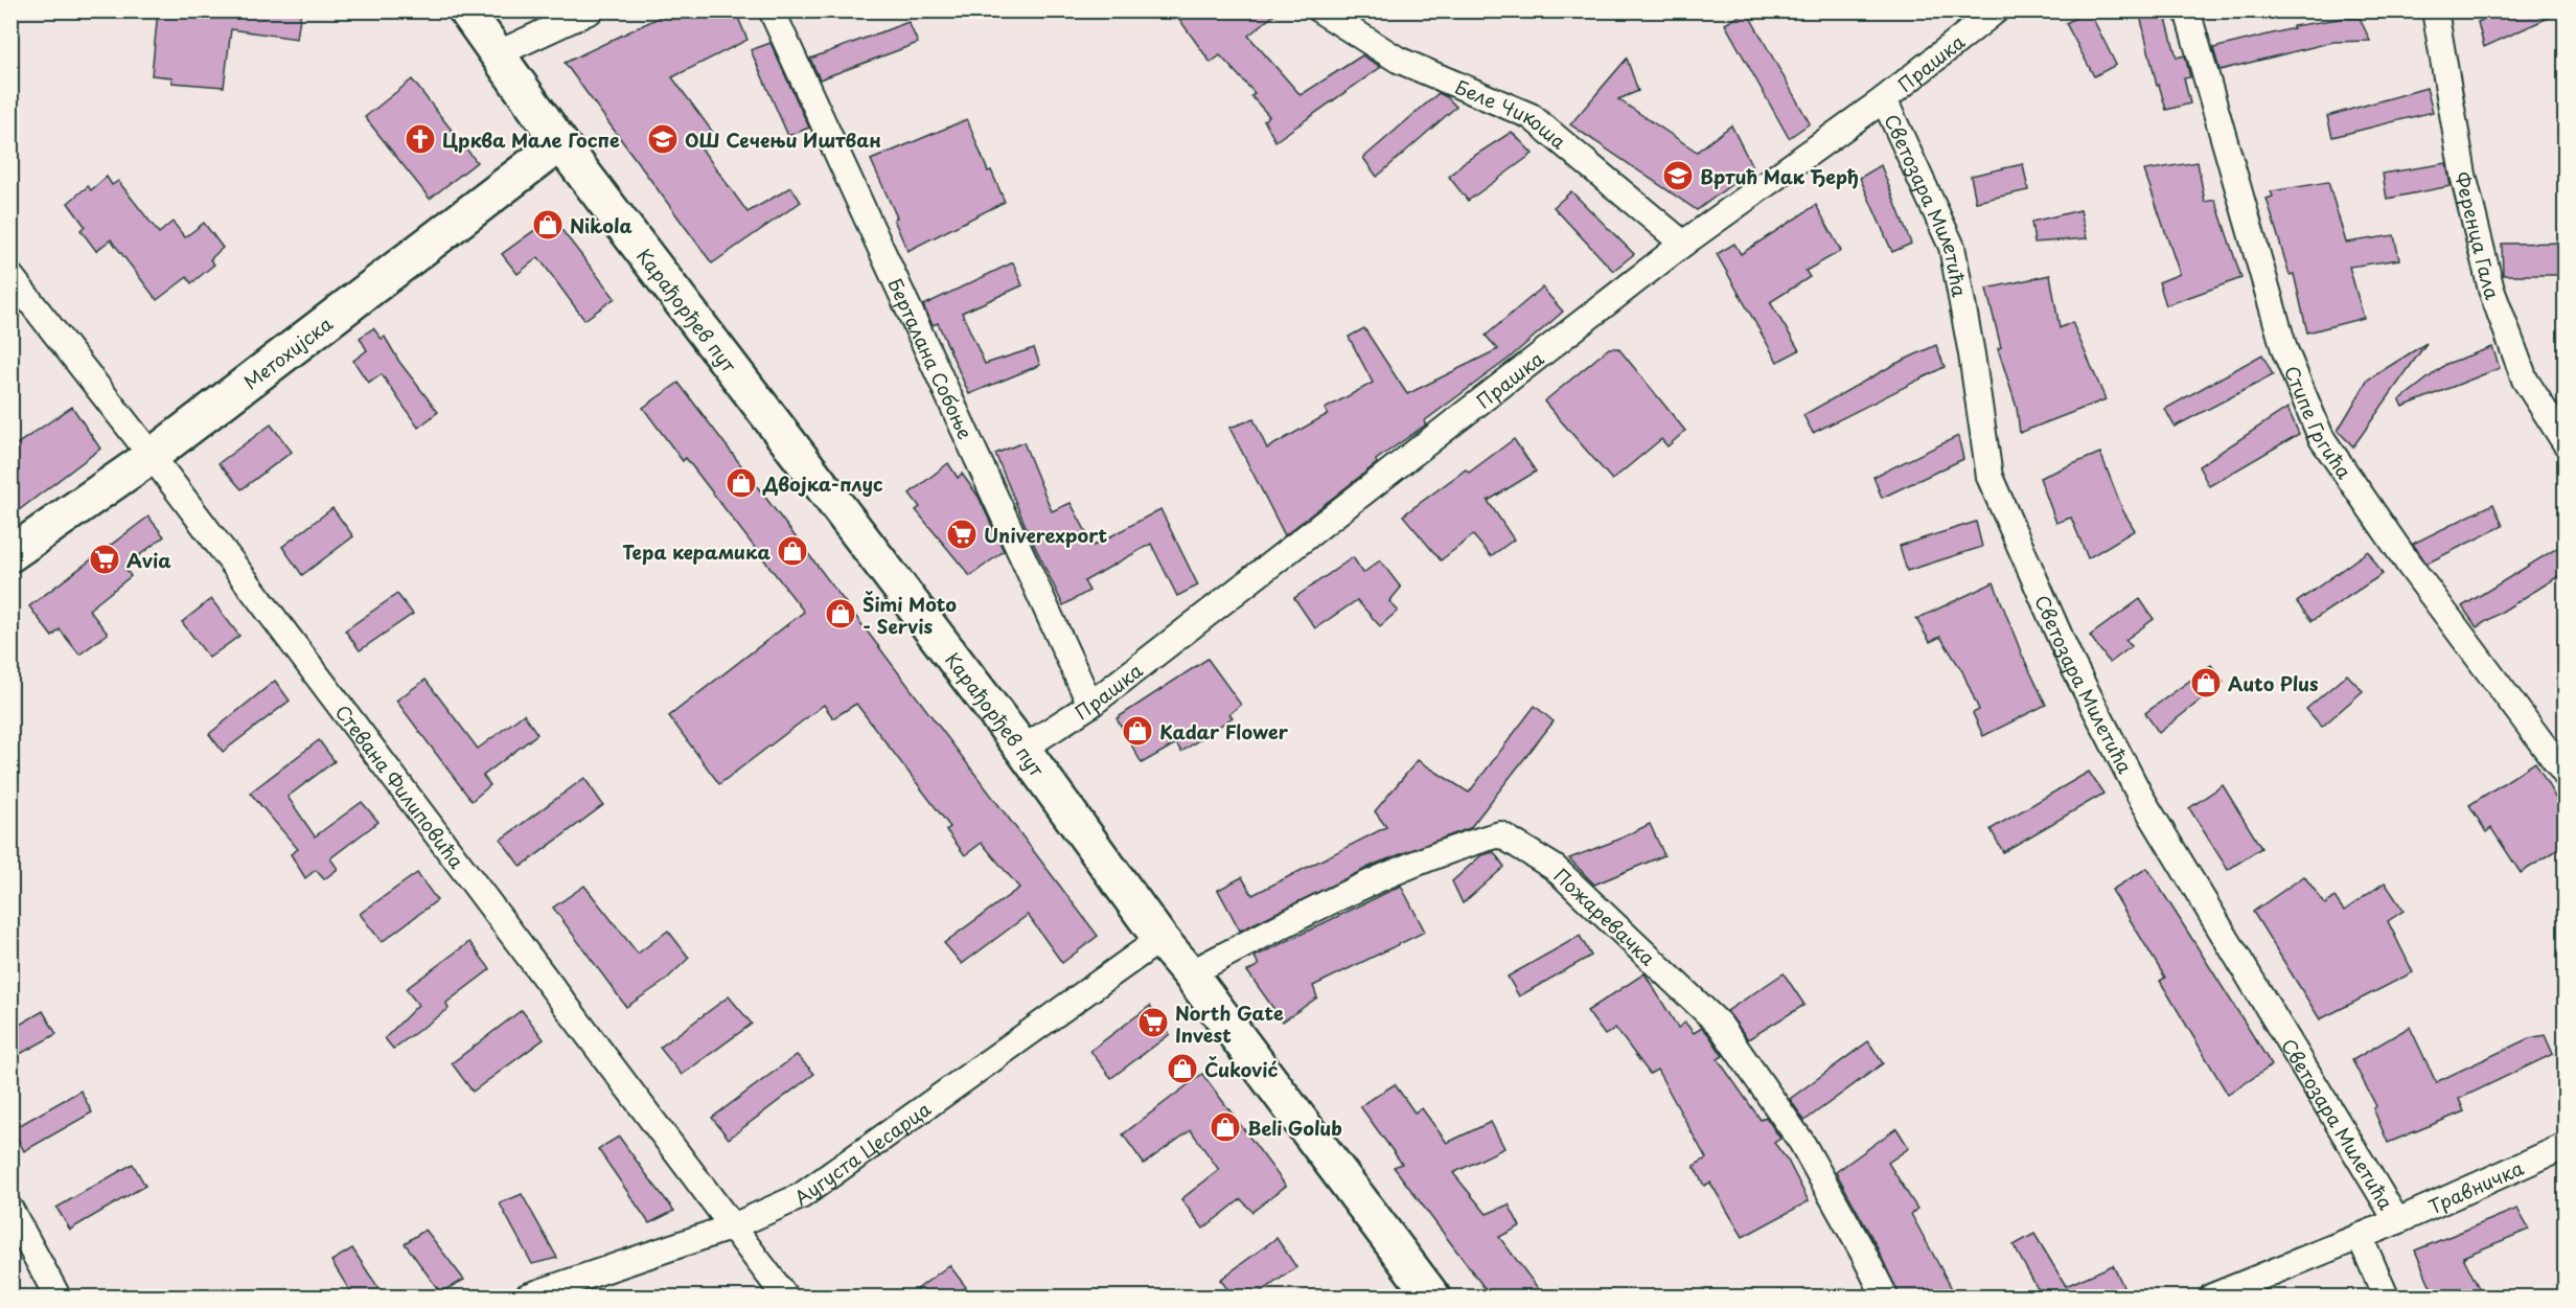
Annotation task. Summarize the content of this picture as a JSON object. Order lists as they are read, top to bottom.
{
  "streets": {
    "main road": ["Карађорђев пут", "Метохијска"],
    "street": [
      "Прашка",
      "Беле Чикоша",
      "Светозара Милетића",
      "Ференца Гала",
      "Берталана Собоње",
      "Стипе Гргића",
      "Стевана Филиповића",
      "Пожаревачка",
      "Аугуста Цесарца",
      "Травничка"
    ]
  },
  "crossings": [
    ["Прашка", "Беле Чикоша"],
    ["Прашка", "Светозара Милетића"],
    ["Прашка", "Карађорђев пут"],
    ["Прашка", "Берталана Собоње"],
    ["Светозара Милетића", "Травничка"],
    ["Карађорђев пут", "Метохијска"],
    ["Карађорђев пут", "Пожаревачка"],
    ["Карађорђев пут", "Аугуста Цесарца"],
    ["Метохијска", "Стевана Филиповића"],
    ["Стевана Филиповића", "Аугуста Цесарца"]
  ],
  "places": {
    "church": ["Црква Мале Госпе"],
    "school or university": ["ОШ Сечењи Иштван", "Вртић Мак Ђерђ"],
    "shop": [
      "Nikola",
      "Двојка-плус",
      "Тера керамика",
      "Šimi Moto - Servis",
      "Auto Plus",
      "Kadar Flower",
      "Čuković",
      "Beli Golub"
    ],
    "supermarket": ["Univerexport", "Avia", "North Gate Invest"]
  }
}
